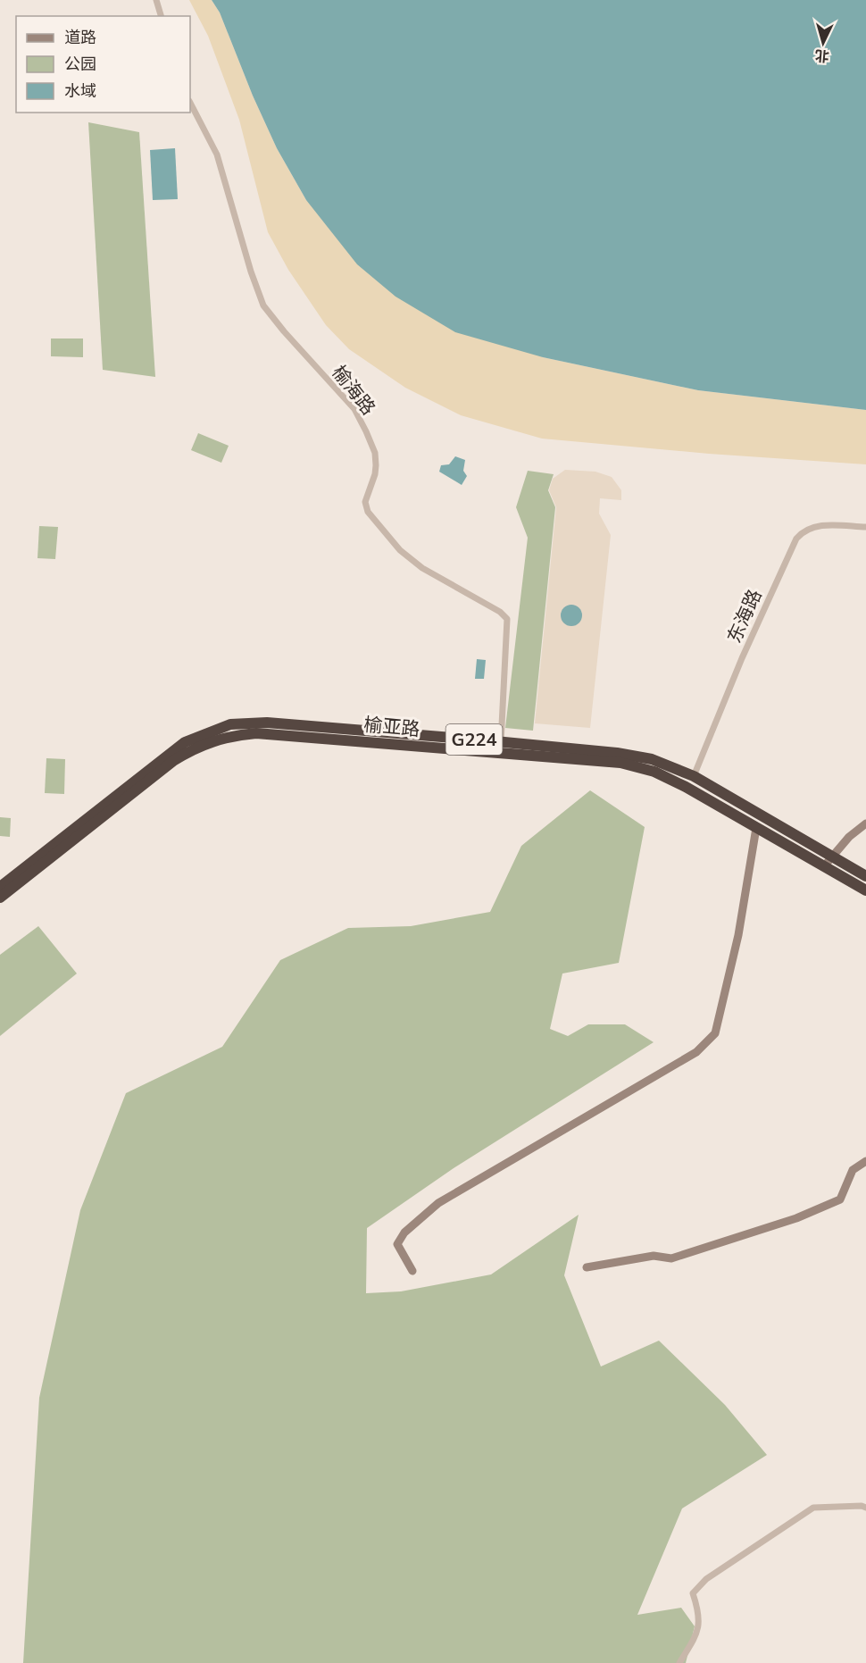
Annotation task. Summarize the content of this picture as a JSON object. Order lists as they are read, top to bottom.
{
  "streets": {
    "highway": ["榆亚路", "G224"],
    "street": ["榆海路", "东海路"]
  },
  "crossings": [
    ["榆海路", "榆亚路"],
    ["东海路", "榆亚路"]
  ],
  "legend": ["道路", "公园", "水域"],
  "north": "bottom"
}
